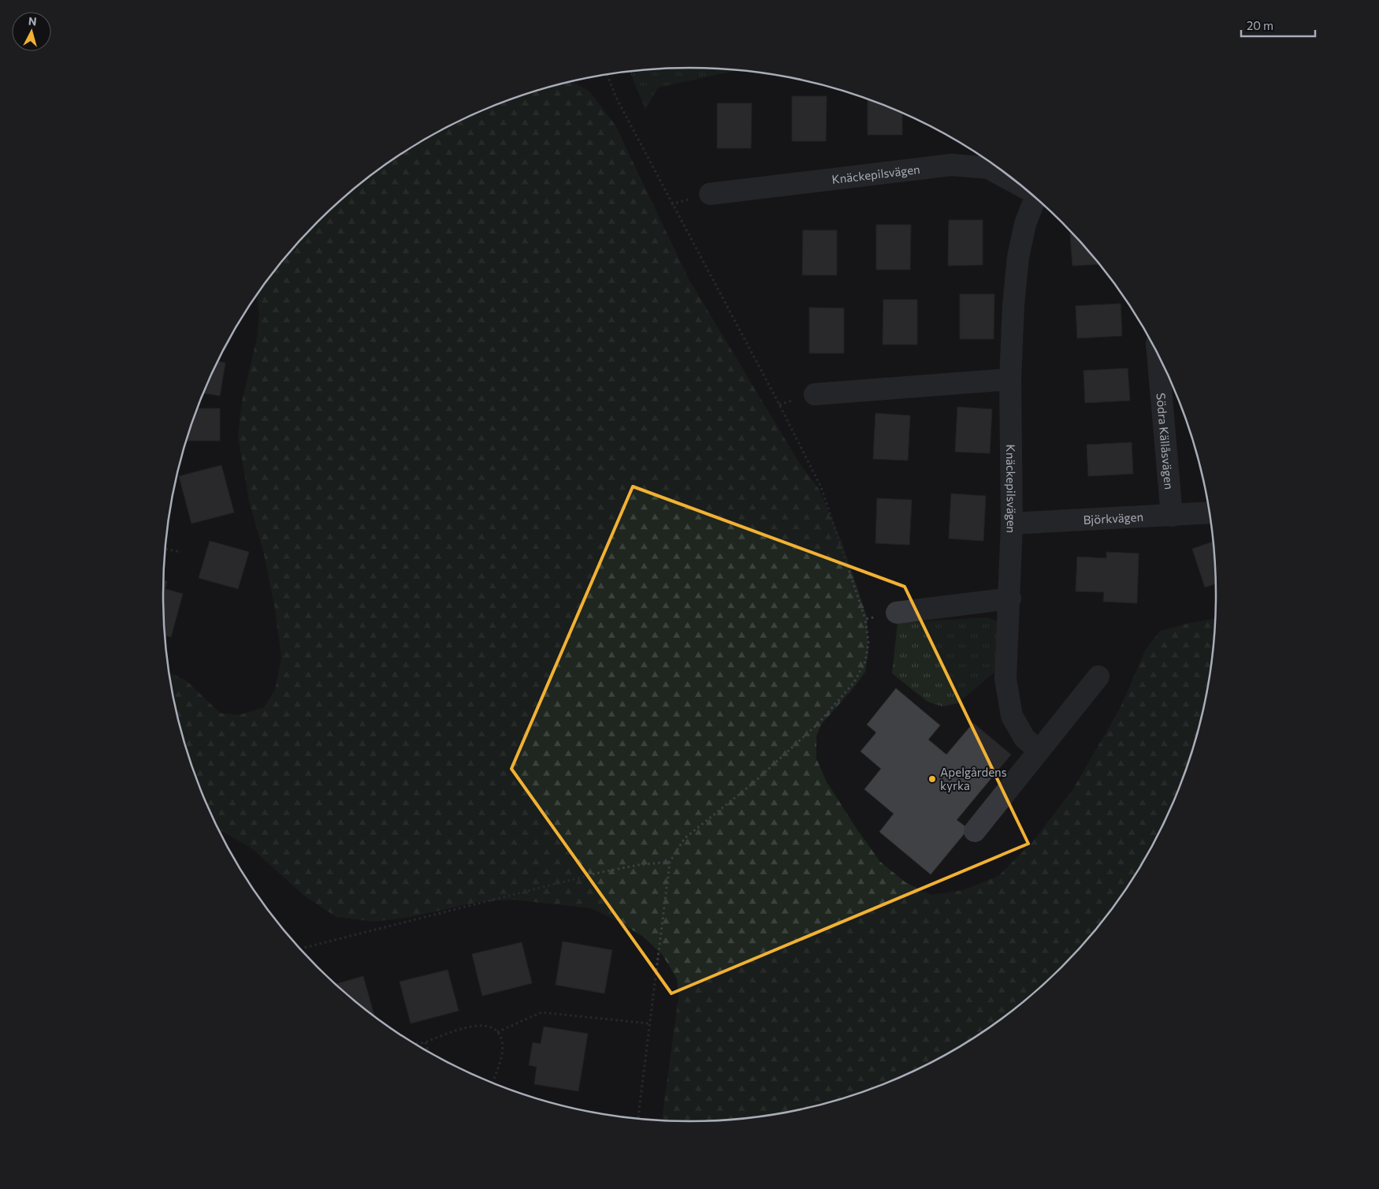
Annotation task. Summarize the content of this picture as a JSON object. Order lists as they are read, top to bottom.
{
  "streets": {
    "street": ["Knäckepilsvägen", "Södra Källåsvägen", "Björkvägen"]
  },
  "crossings": [
    ["Knäckepilsvägen", "Björkvägen"],
    ["Södra Källåsvägen", "Björkvägen"]
  ],
  "places": ["Apelgårdens kyrka"],
  "scale_bar": "20 m",
  "north": "top"
}
